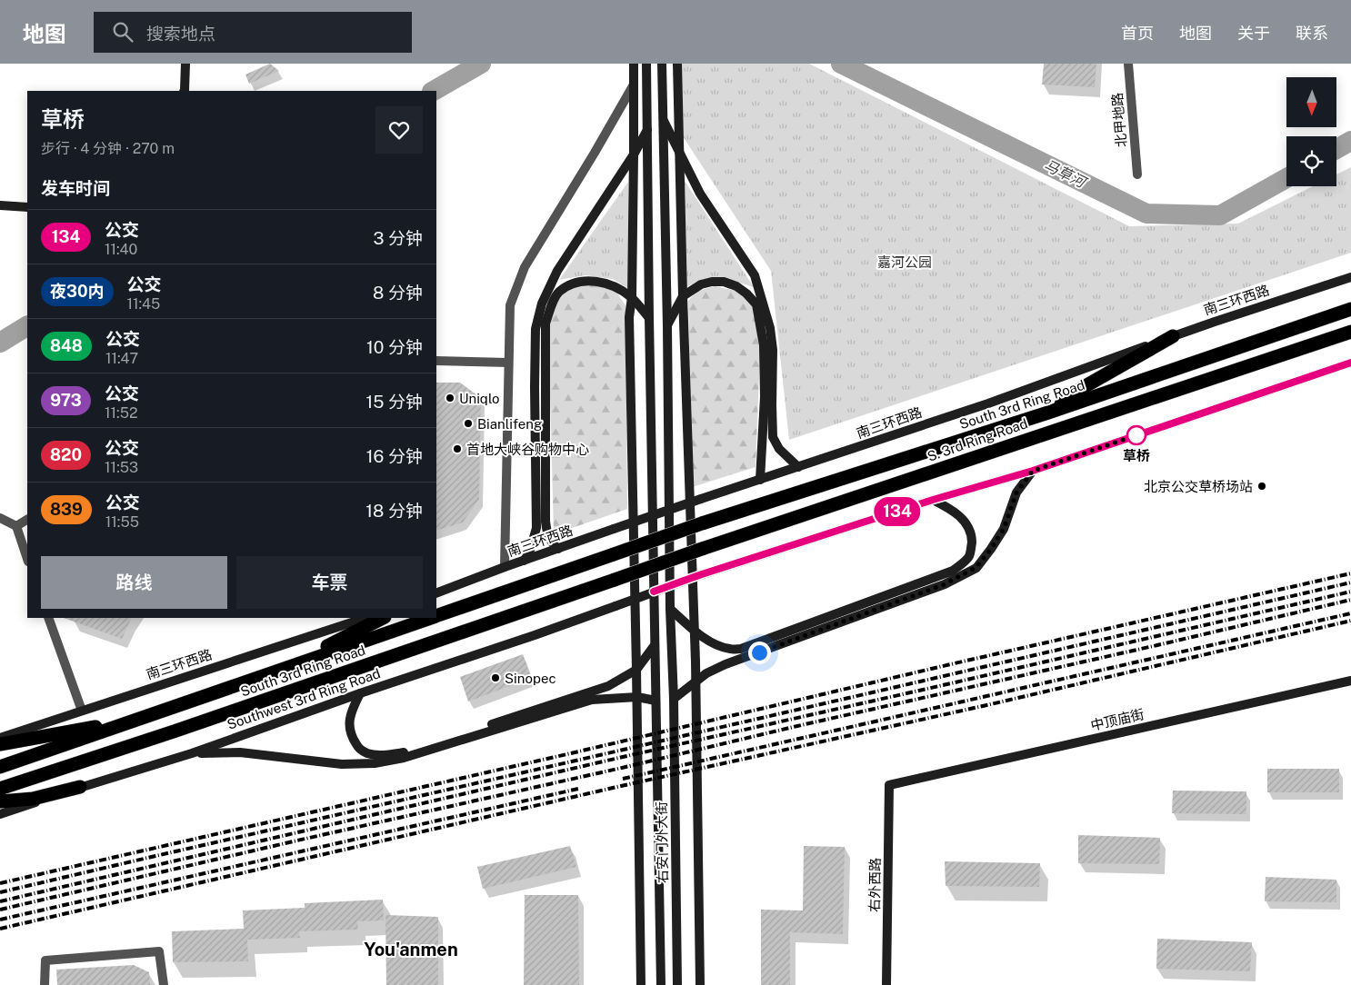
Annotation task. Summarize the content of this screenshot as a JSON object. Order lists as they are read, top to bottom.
{
  "streets": {
    "highway": ["South 3rd Ring Road", "S. 3rd Ring Road"],
    "street": [
      "北甲地路",
      "南三环西路",
      "Southwest 3rd Ring Road",
      "中顶庙街",
      "右安门外大街",
      "右外西路"
    ]
  },
  "crossings": [
    ["South 3rd Ring Road", "S. 3rd Ring Road"],
    ["中顶庙街", "右外西路"]
  ],
  "districts": ["You'anmen"],
  "water": ["马草河"],
  "parks": ["嘉河公园"],
  "places": [
    "Uniqlo",
    "Bianlifeng",
    "草桥",
    "首地大峡谷购物中心",
    "北京公交草桥场站",
    "Sinopec"
  ],
  "lines": ["bus line 134"],
  "north": "bottom",
  "page": {
    "header": "地图",
    "search": "搜索地点",
    "nav": [
      "首页",
      "地图",
      "关于",
      "联系"
    ],
    "on_map": "134",
    "heading": [
      ["草桥", "步行 · 4 分钟 · 270 m"],
      "发车时间"
    ],
    "list": [
      {
        "mark": "134",
        "name": "公交",
        "note": "11:40",
        "value": "3 分钟"
      },
      {
        "mark": "夜30内",
        "name": "公交",
        "note": "11:45",
        "value": "8 分钟"
      },
      {
        "mark": "848",
        "name": "公交",
        "note": "11:47",
        "value": "10 分钟"
      },
      {
        "mark": "973",
        "name": "公交",
        "note": "11:52",
        "value": "15 分钟"
      },
      {
        "mark": "820",
        "name": "公交",
        "note": "11:53",
        "value": "16 分钟"
      },
      {
        "mark": "839",
        "name": "公交",
        "note": "11:55",
        "value": "18 分钟"
      }
    ],
    "buttons": ["路线", "车票"]
  }
}
